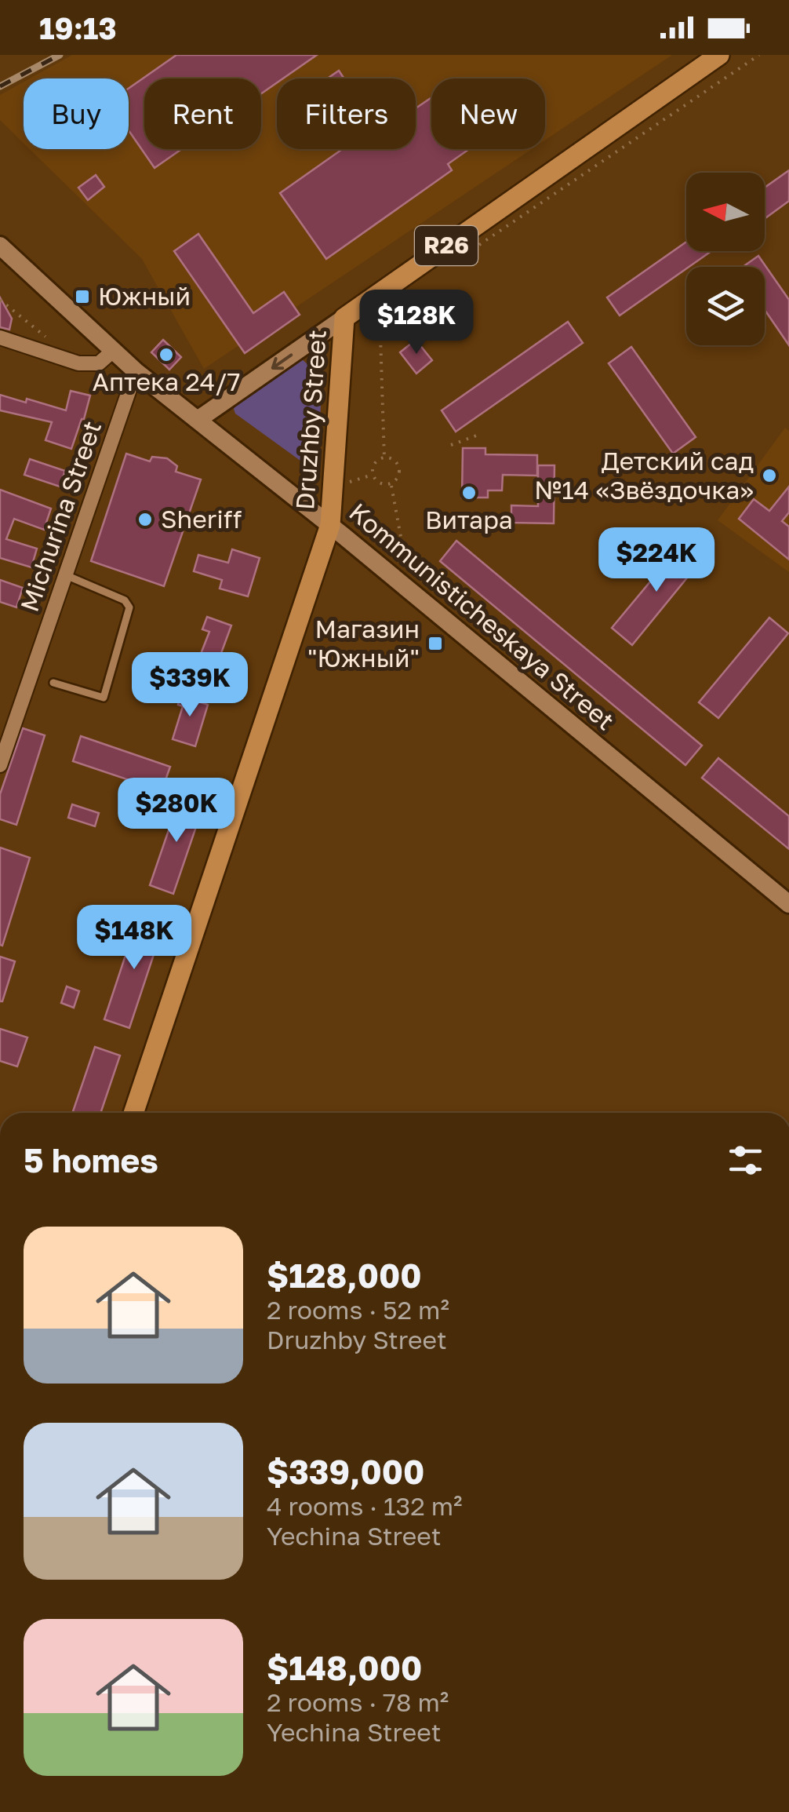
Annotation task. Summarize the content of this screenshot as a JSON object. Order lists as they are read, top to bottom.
{
  "streets": {
    "main road": ["R26", "Druzhby Street", "Kommunisticheskaya Street"],
    "street": ["Michurina Street"]
  },
  "crossings": [
    ["Druzhby Street", "Kommunisticheskaya Street"],
    ["Michurina Street", "Kommunisticheskaya Street"]
  ],
  "places": {
    "transit": ["Южный", "Магазин \"Южный\""],
    "other": [
      "Аптека 24/7",
      "Детский сад №14 «Звёздочка»",
      "Витара",
      "Sheriff"
    ]
  },
  "north": "left",
  "page": {
    "status": "19:13",
    "chip": [
      "Buy",
      "Rent",
      "Filters",
      "New"
    ],
    "price": [
      "$128K",
      "$224K",
      "$339K",
      "$280K",
      "$148K"
    ],
    "heading": "5 homes",
    "list": [
      {
        "name": "$128,000",
        "note": "2 rooms · 52 m² · Druzhby Street"
      },
      {
        "name": "$339,000",
        "note": "4 rooms · 132 m² · Yechina Street"
      },
      {
        "name": "$148,000",
        "note": "2 rooms · 78 m² · Yechina Street"
      }
    ]
  }
}
